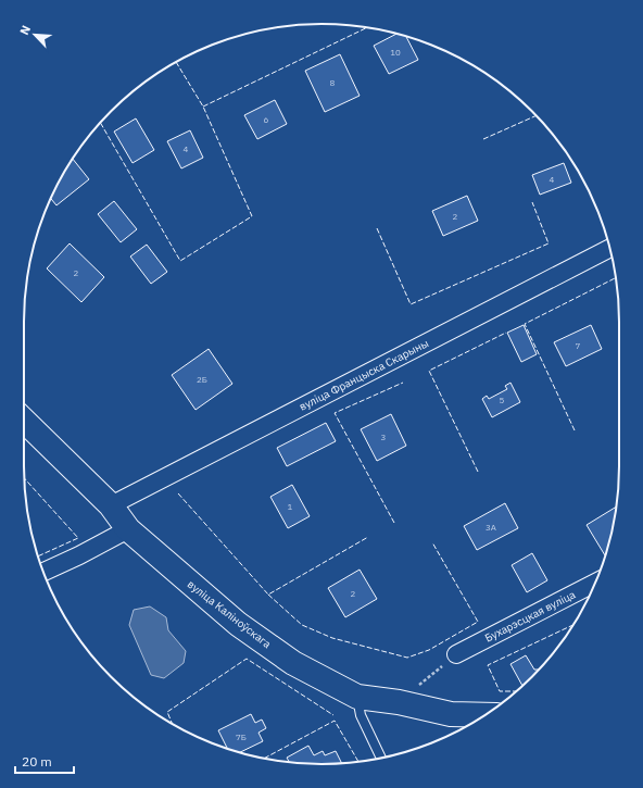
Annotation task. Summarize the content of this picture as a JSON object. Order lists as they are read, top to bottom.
{
  "streets": {
    "main road": ["вуліца Каліноўскага"],
    "street": ["вуліца Францыска Скарыны", "Бухарэсцкая вуліца"]
  },
  "crossings": [
    ["вуліца Францыска Скарыны", "вуліца Каліноўскага"]
  ],
  "house_numbers": [
    "10",
    "8",
    "6",
    "4",
    "4",
    "2",
    "2",
    "7",
    "2Б",
    "5",
    "3",
    "1",
    "3А",
    "2",
    "7Б"
  ],
  "scale_bar": "20 m",
  "north": "top left"
}
